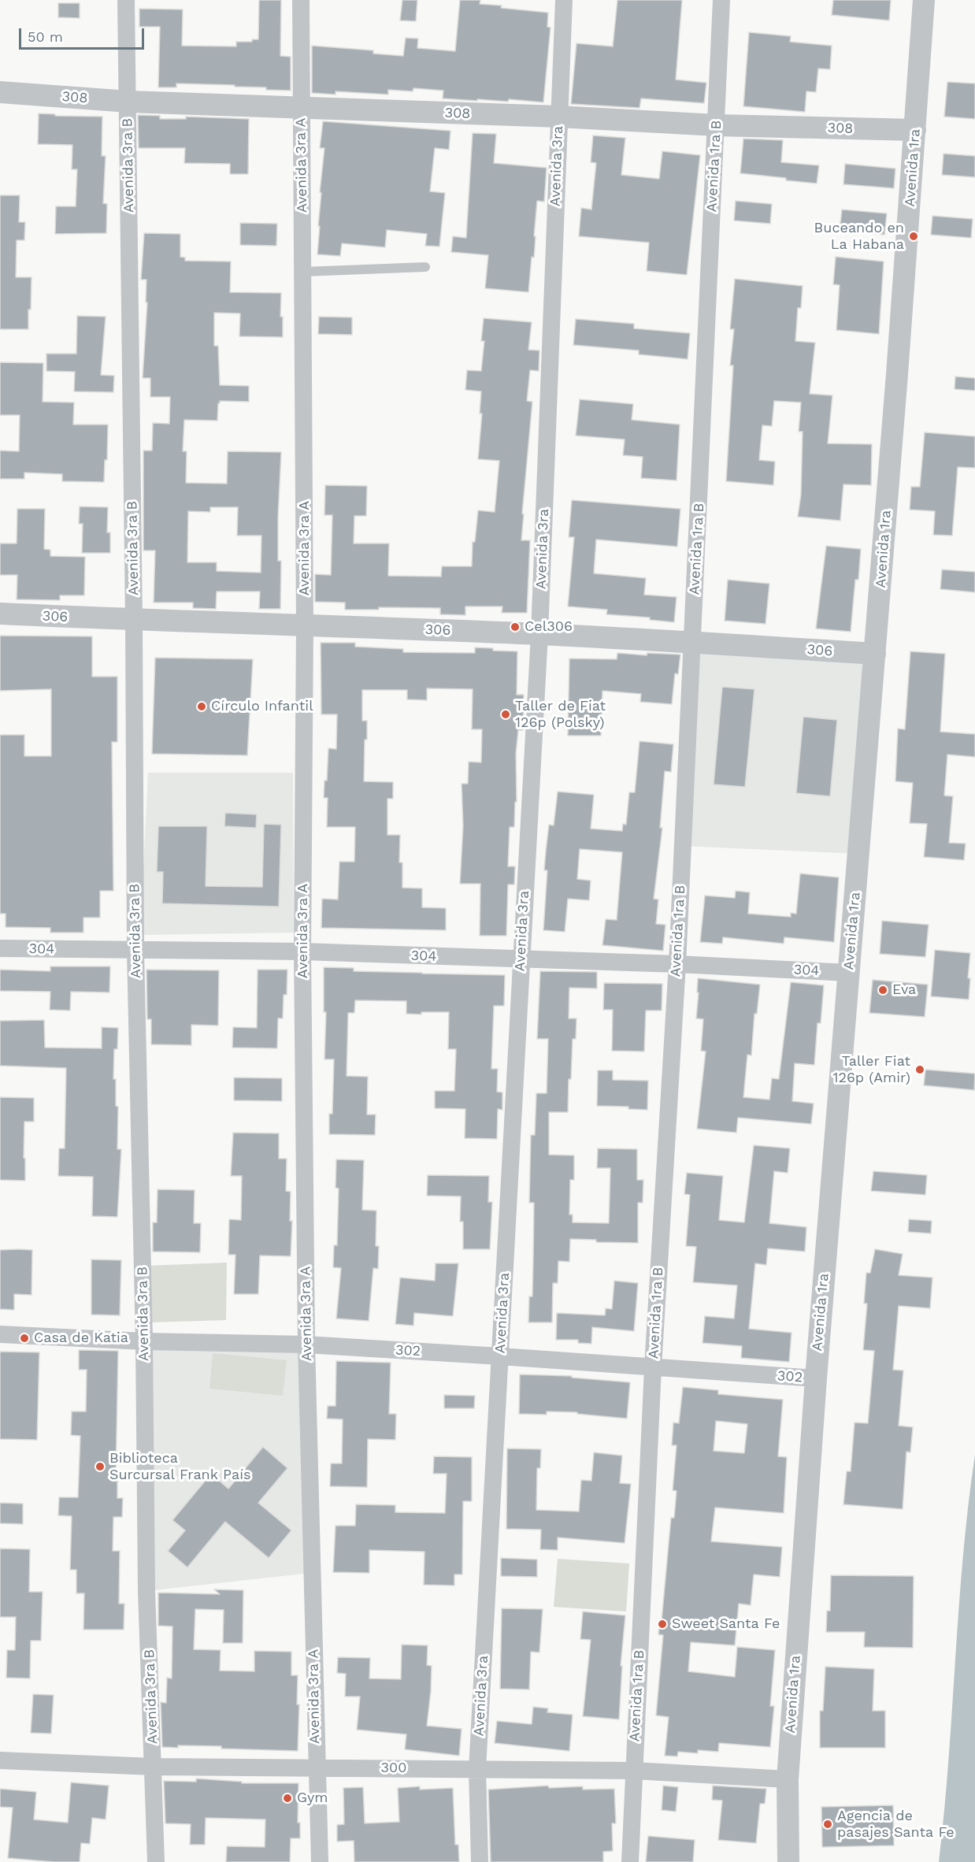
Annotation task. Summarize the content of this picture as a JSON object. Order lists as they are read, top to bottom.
{
  "streets": {
    "street": [
      "308",
      "Avenida 3ra B",
      "Avenida 3ra A",
      "Avenida 3ra",
      "Avenida 1ra B",
      "Avenida 1ra",
      "306",
      "304",
      "302",
      "300"
    ]
  },
  "crossings": [
    ["308", "Avenida 3ra B"],
    ["308", "Avenida 3ra A"],
    ["308", "Avenida 3ra"],
    ["308", "Avenida 1ra B"],
    ["308", "Avenida 1ra"],
    ["Avenida 3ra B", "306"],
    ["Avenida 3ra B", "304"],
    ["Avenida 3ra B", "302"],
    ["Avenida 3ra B", "300"],
    ["Avenida 3ra A", "306"],
    ["Avenida 3ra A", "304"],
    ["Avenida 3ra A", "302"],
    ["Avenida 3ra A", "300"],
    ["Avenida 3ra", "306"],
    ["Avenida 3ra", "304"],
    ["Avenida 3ra", "302"],
    ["Avenida 3ra", "300"],
    ["Avenida 1ra B", "306"],
    ["Avenida 1ra B", "304"],
    ["Avenida 1ra B", "302"],
    ["Avenida 1ra B", "300"],
    ["Avenida 1ra", "306"],
    ["Avenida 1ra", "304"],
    ["Avenida 1ra", "302"],
    ["Avenida 1ra", "300"]
  ],
  "places": [
    "Buceando en La Habana",
    "Cel306",
    "Círculo Infantil",
    "Taller de Fiat 126p (Polsky)",
    "Eva",
    "Taller Fiat 126p (Amir)",
    "Casa de Katia",
    "Biblioteca Surcursal Frank País",
    "Sweet Santa Fe",
    "Gym",
    "Agencia de pasajes Santa Fe"
  ],
  "scale_bar": "50 m"
}
